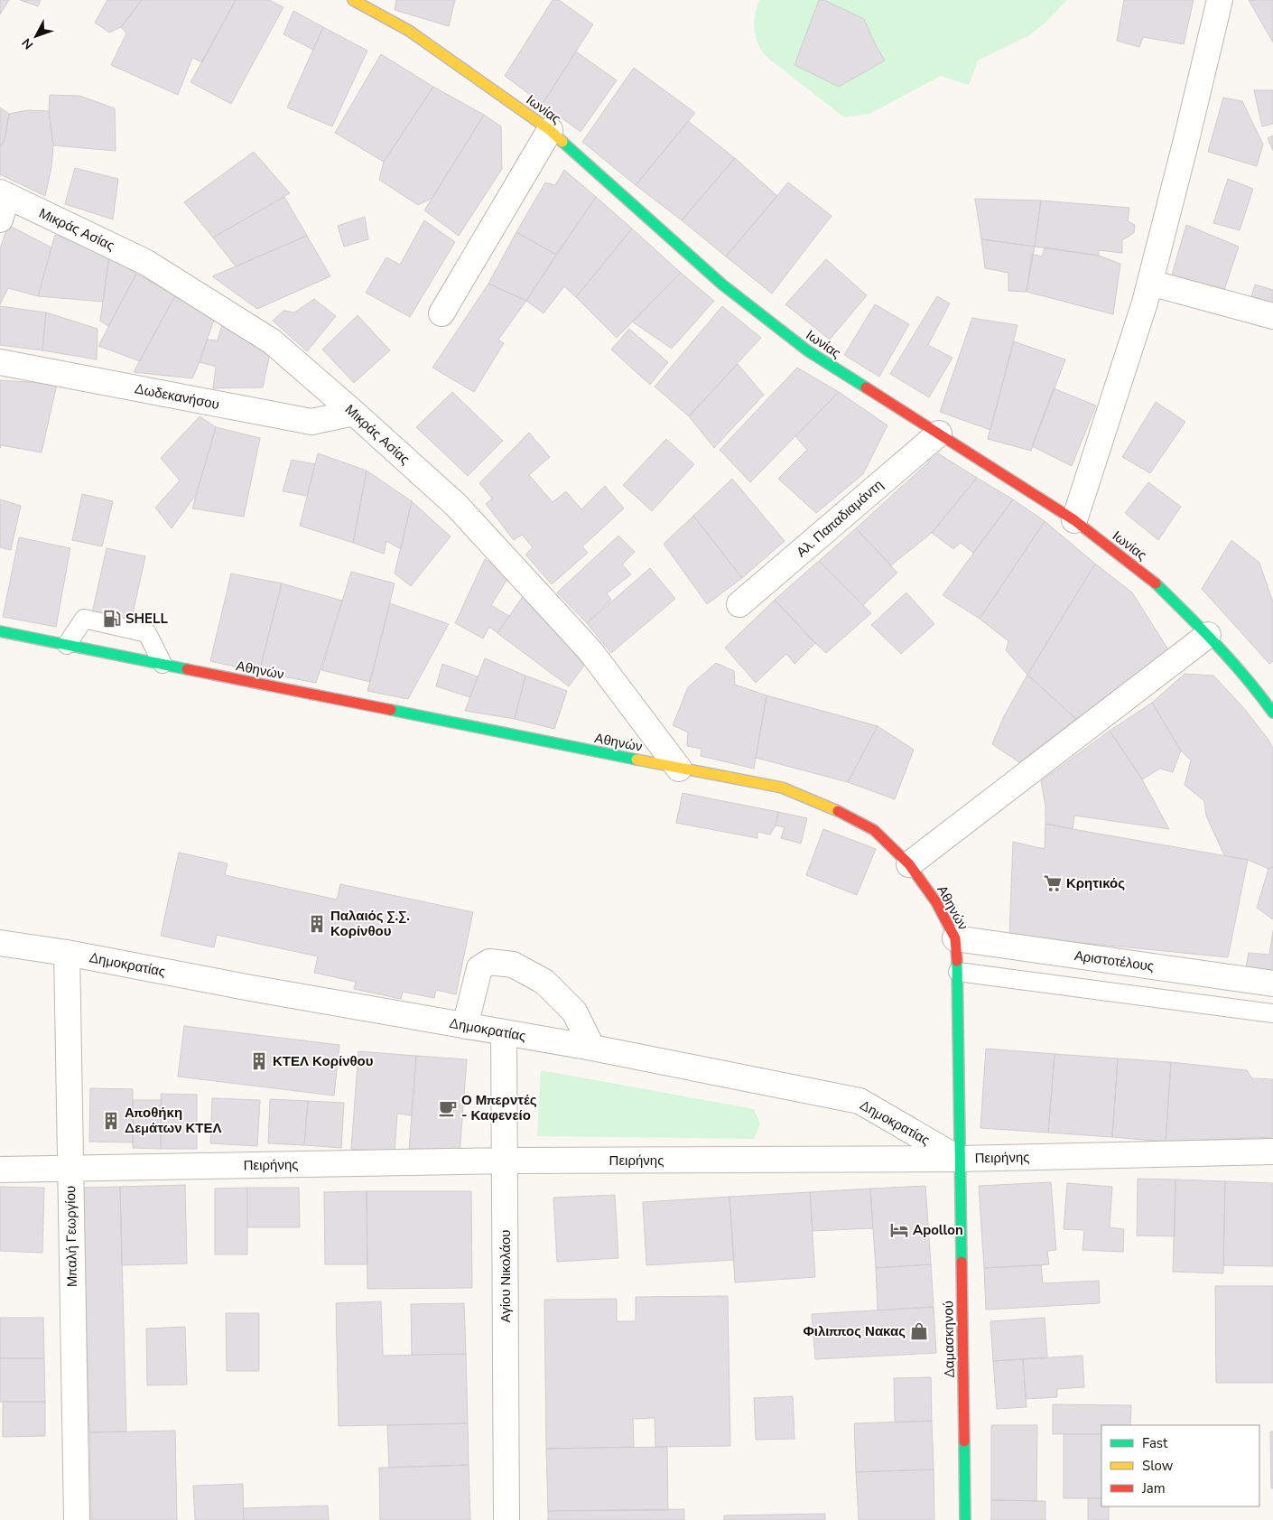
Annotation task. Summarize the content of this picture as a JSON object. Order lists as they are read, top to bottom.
{
  "streets": {
    "main road": ["Ιωνίας", "Αθηνών", "Δαμασκηνού"],
    "street": [
      "Μικράς Ασίας",
      "Δωδεκανήσου",
      "Αλ. Παπαδιαμάντη",
      "Αριστοτέλους",
      "Δημοκρατίας",
      "Πειρήνης",
      "Μπαλή Γεωργίου",
      "Αγίου Νικολάου"
    ]
  },
  "crossings": [
    ["Ιωνίας", "Αλ. Παπαδιαμάντη"],
    ["Μικράς Ασίας", "Δωδεκανήσου"],
    ["Μικράς Ασίας", "Αθηνών"],
    ["Αθηνών", "Αριστοτέλους"],
    ["Αθηνών", "Δημοκρατίας"],
    ["Αθηνών", "Πειρήνης"],
    ["Αθηνών", "Δαμασκηνού"],
    ["Δημοκρατίας", "Πειρήνης"],
    ["Δημοκρατίας", "Μπαλή Γεωργίου"],
    ["Δημοκρατίας", "Αγίου Νικολάου"],
    ["Δημοκρατίας", "Δαμασκηνού"],
    ["Πειρήνης", "Μπαλή Γεωργίου"],
    ["Πειρήνης", "Αγίου Νικολάου"],
    ["Πειρήνης", "Δαμασκηνού"]
  ],
  "places": {
    "fuel station": ["SHELL"],
    "supermarket": ["Κρητικός"],
    "building": ["Παλαιός Σ.Σ. Κορίνθου", "ΚΤΕΛ Κορίνθου", "Αποθήκη Δεμάτων ΚΤΕΛ"],
    "cafe": ["Ο Μπερντές - Καφενείο"],
    "hotel": ["Apollon"],
    "shop": ["Φιλιππος Νακας"]
  },
  "legend": ["Fast", "Slow", "Jam"],
  "north": "bottom left"
}
